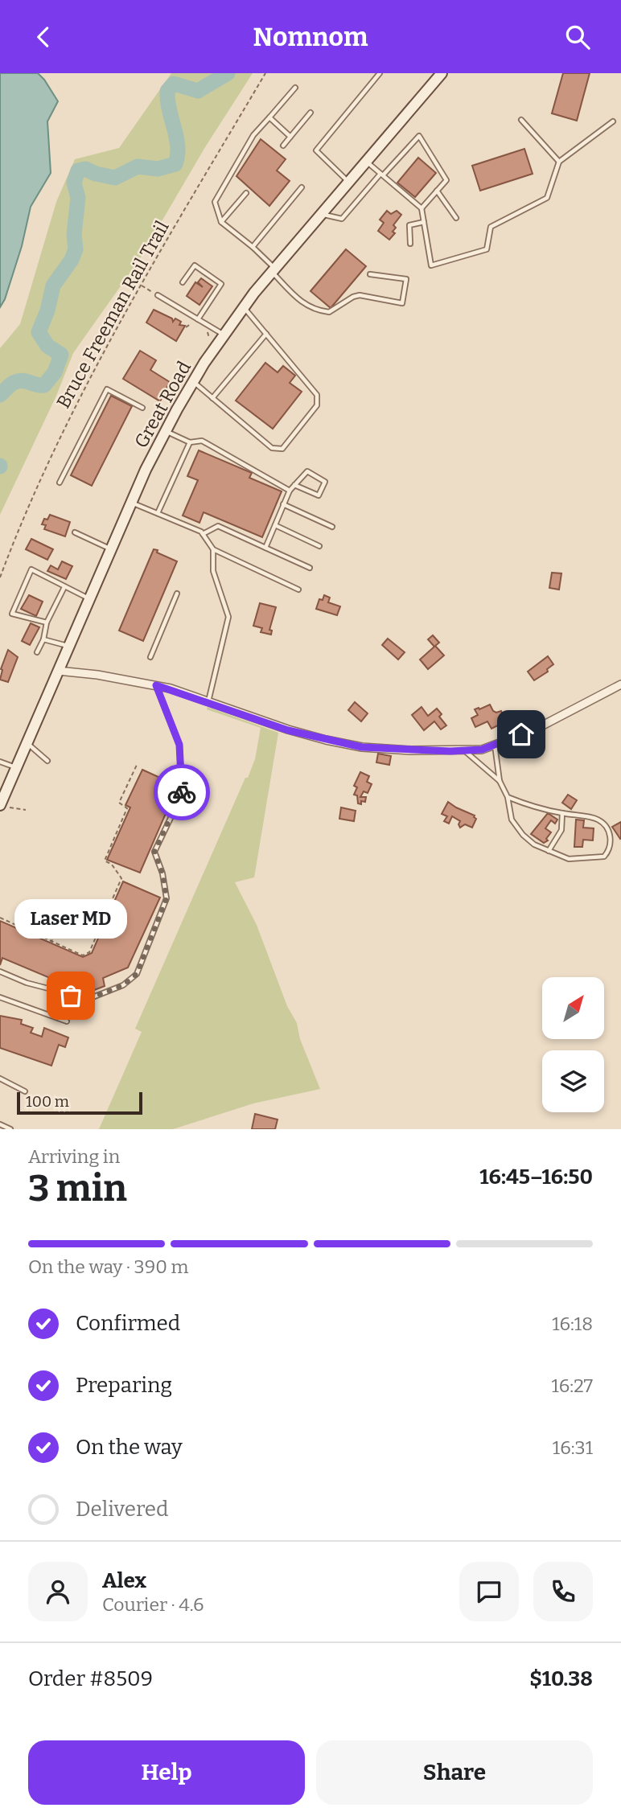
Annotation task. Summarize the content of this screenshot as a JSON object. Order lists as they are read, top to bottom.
{
  "streets": {
    "main road": ["Great Road"],
    "path": ["Bruce Freeman Rail Trail"]
  },
  "places": ["Laser MD"],
  "scale_bar": "100 m",
  "north": "top right",
  "page": {
    "header": "Nomnom",
    "bubble": "Laser MD",
    "scale": "100 m",
    "heading": ["3 min", "Arriving in", "16:45–16:50"],
    "panel": [
      "Alex",
      "Courier · 4.6",
      "Order #8509",
      "$10.38"
    ],
    "bar": "On the way · 390 m",
    "list": [
      ["Confirmed", "16:18"],
      ["Preparing", "16:27"],
      ["On the way", "16:31"],
      "Delivered"
    ],
    "buttons": ["Help", "Share"]
  }
}
